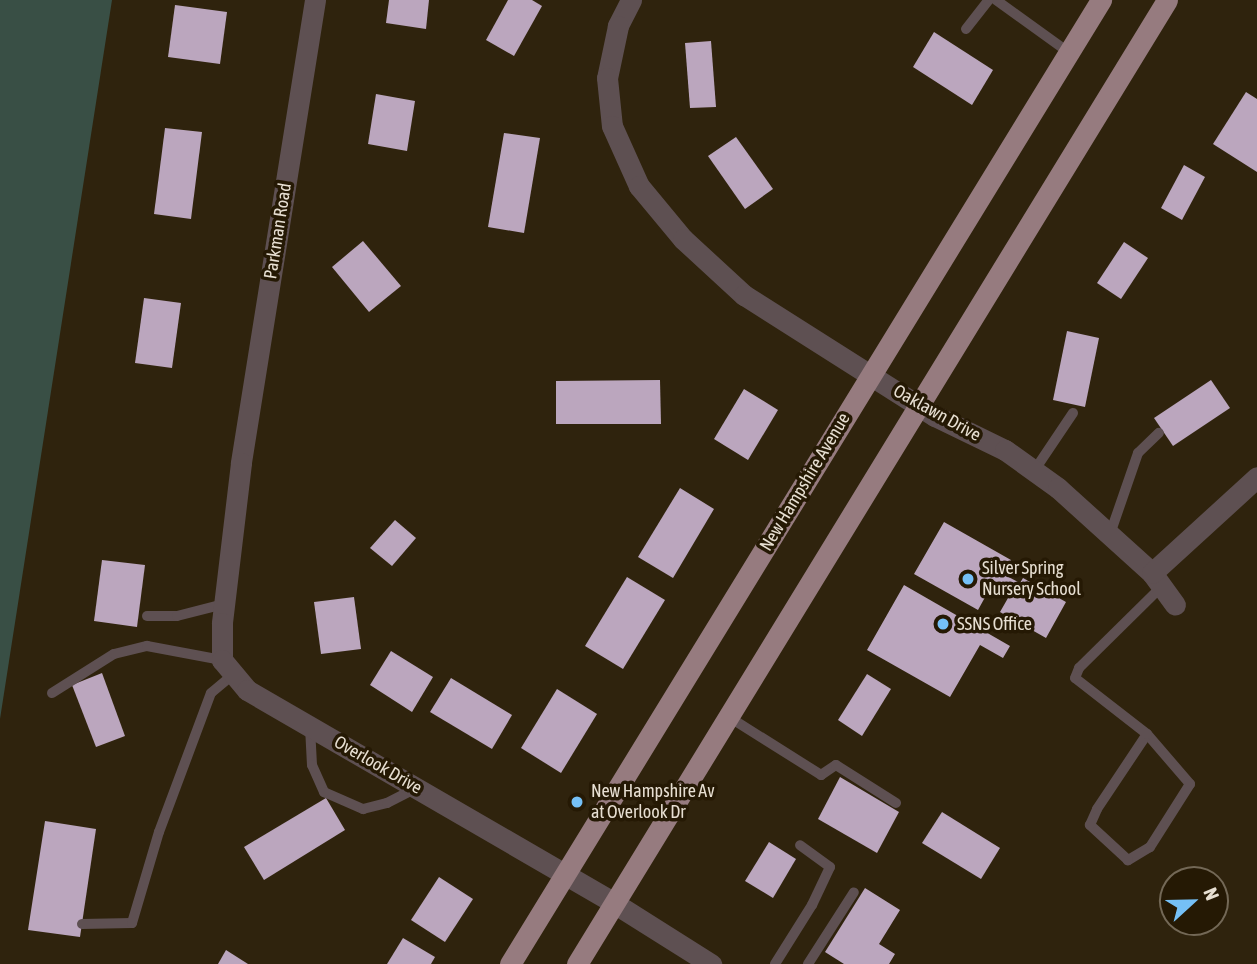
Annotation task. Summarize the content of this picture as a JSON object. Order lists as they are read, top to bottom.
{
  "streets": {
    "main road": ["New Hampshire Avenue"],
    "street": ["Parkman Road", "Oaklawn Drive", "Overlook Drive"]
  },
  "crossings": [
    ["Oaklawn Drive", "New Hampshire Avenue"],
    ["New Hampshire Avenue", "Overlook Drive"]
  ],
  "places": ["Silver Spring Nursery School", "SSNS Office", "New Hampshire Av at Overlook Dr"],
  "north": "right"
}
